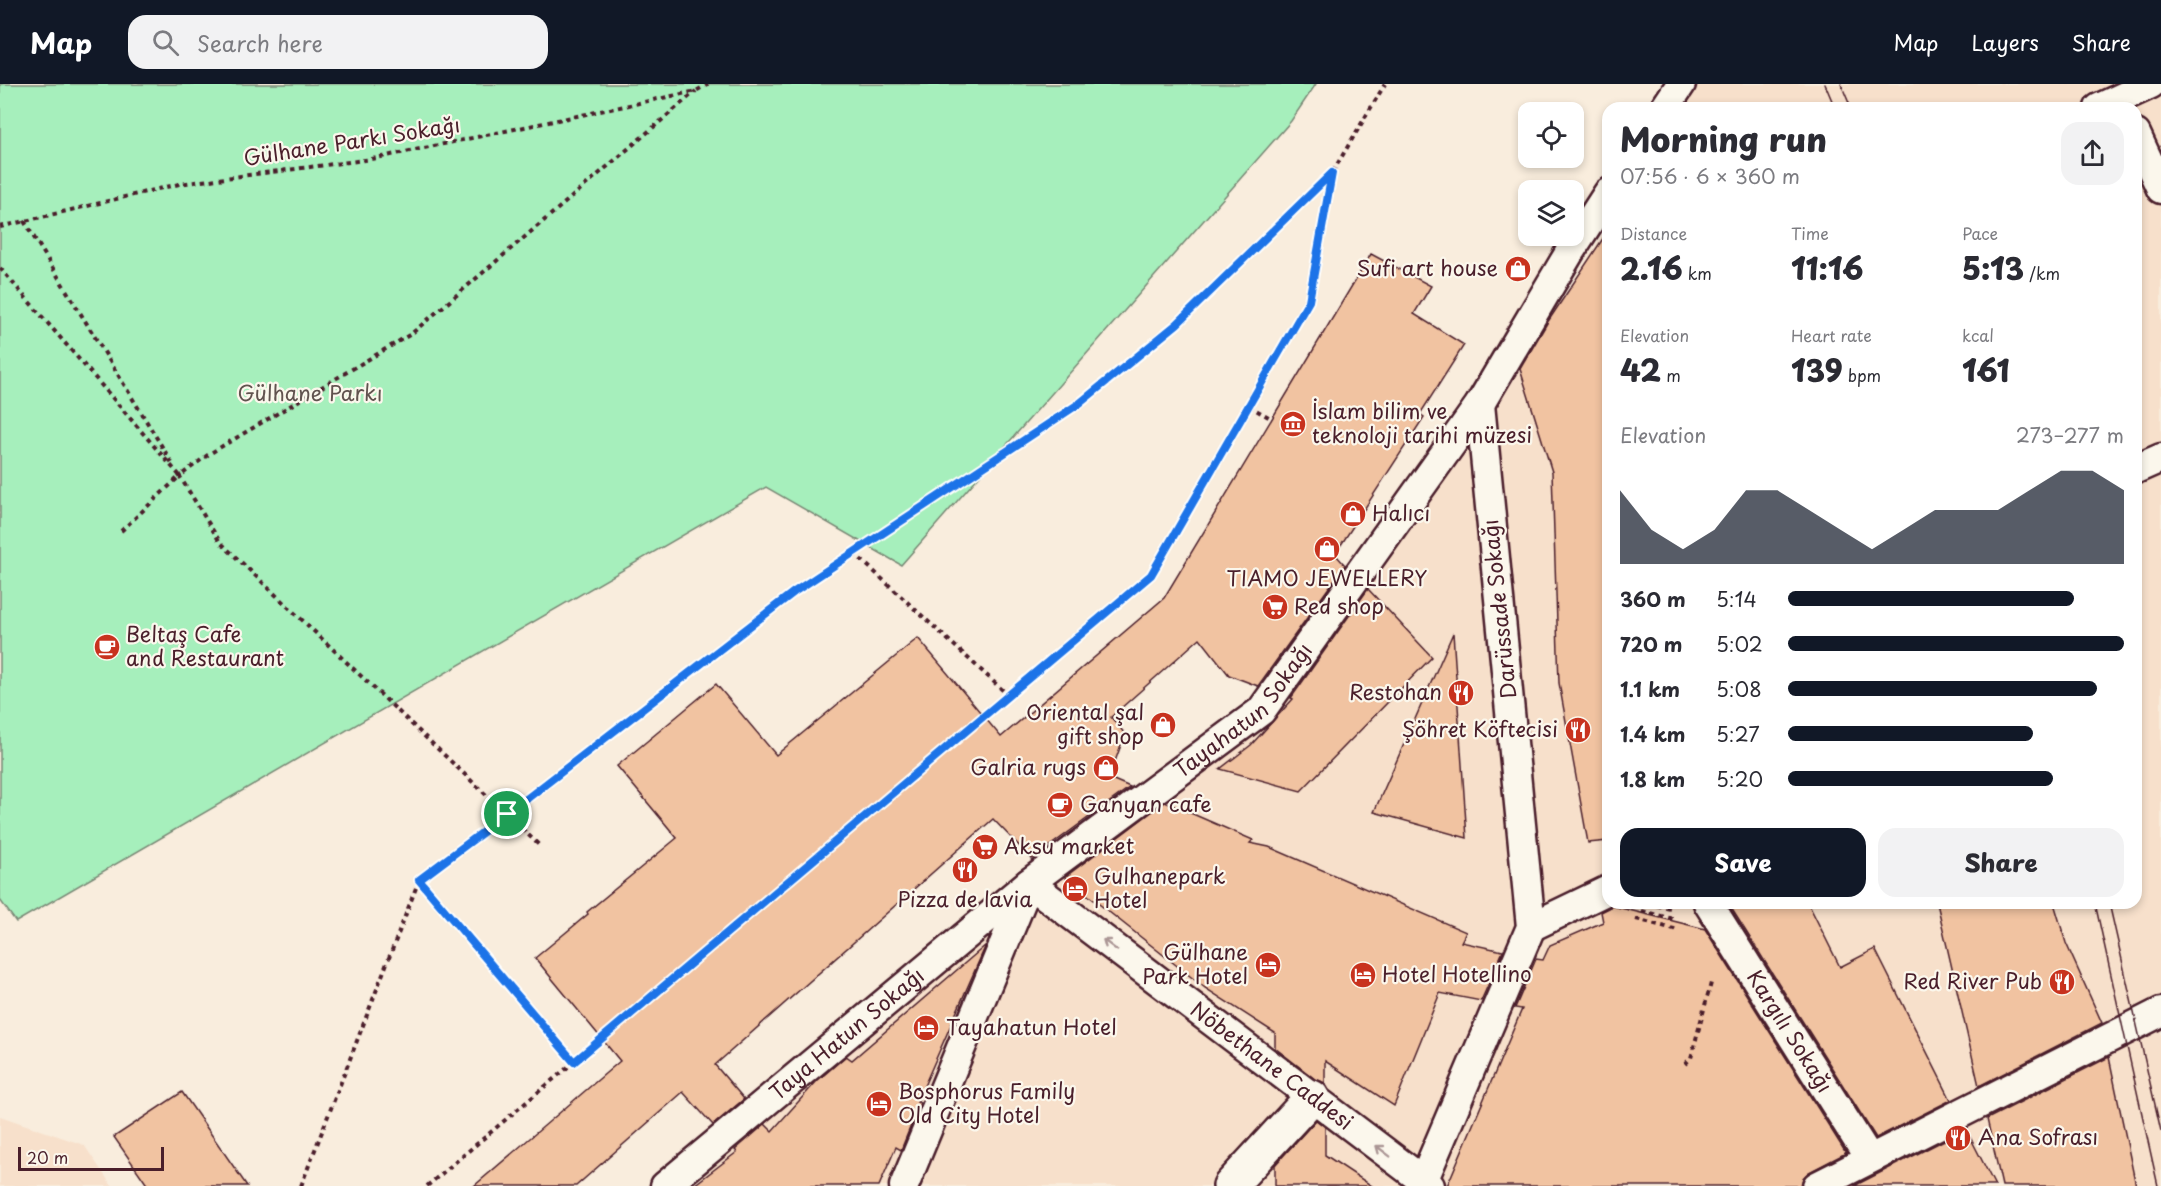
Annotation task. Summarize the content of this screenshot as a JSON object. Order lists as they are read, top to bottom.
{
  "streets": {
    "street": [
      "Darüssade Sokağı",
      "Tayahatun Sokağı",
      "Kargılı Sokağı",
      "Taya Hatun Sokağı",
      "Nöbethane Caddesi"
    ],
    "path": ["Gülhane Parkı Sokağı"]
  },
  "crossings": [
    ["Darüssade Sokağı", "Tayahatun Sokağı"],
    ["Darüssade Sokağı", "Nöbethane Caddesi"],
    ["Tayahatun Sokağı", "Taya Hatun Sokağı"],
    ["Tayahatun Sokağı", "Nöbethane Caddesi"],
    ["Taya Hatun Sokağı", "Nöbethane Caddesi"]
  ],
  "one_way": ["Nöbethane Caddesi"],
  "parks": ["Gülhane Parkı"],
  "places": {
    "shop": [
      "Sufi art house",
      "Halıcı",
      "TIAMO JEWELLERY",
      "Oriental şal gift shop",
      "Galria rugs"
    ],
    "museum": ["İslam bilim ve teknoloji tarihi müzesi"],
    "supermarket": ["Red shop", "Aksu market"],
    "cafe": ["Beltaş Cafe and Restaurant", "Ganyan cafe"],
    "restaurant": [
      "Restohan",
      "Şöhret Köftecisi",
      "Pizza de lavia",
      "Red River Pub",
      "Ana Sofrası"
    ],
    "hotel": [
      "Gulhanepark Hotel",
      "Gülhane Park Hotel",
      "Hotel Hotellino",
      "Tayahatun Hotel",
      "Bosphorus Family Old City Hotel"
    ]
  },
  "scale_bar": "20 m",
  "page": {
    "header": "Map",
    "search": "Search here",
    "nav": ["Map", "Layers", "Share"],
    "heading": ["Morning run", "07:56 · 6 × 360 m"],
    "stats": [
      ["Distance", "2.16 km"],
      ["Time", "11:16"],
      ["Pace", "5:13 /km"],
      ["Elevation", "42 m"],
      ["Heart rate", "139 bpm"],
      ["kcal", "161"]
    ],
    "chart": ["Elevation", "273–277 m"],
    "list": [
      {
        "name": "360 m",
        "note": "5:14"
      },
      {
        "name": "720 m",
        "note": "5:02"
      },
      {
        "name": "1.1 km",
        "note": "5:08"
      },
      {
        "name": "1.4 km",
        "note": "5:27"
      },
      {
        "name": "1.8 km",
        "note": "5:20"
      }
    ],
    "buttons": ["Save", "Share"],
    "scale": "20 m"
  }
}
